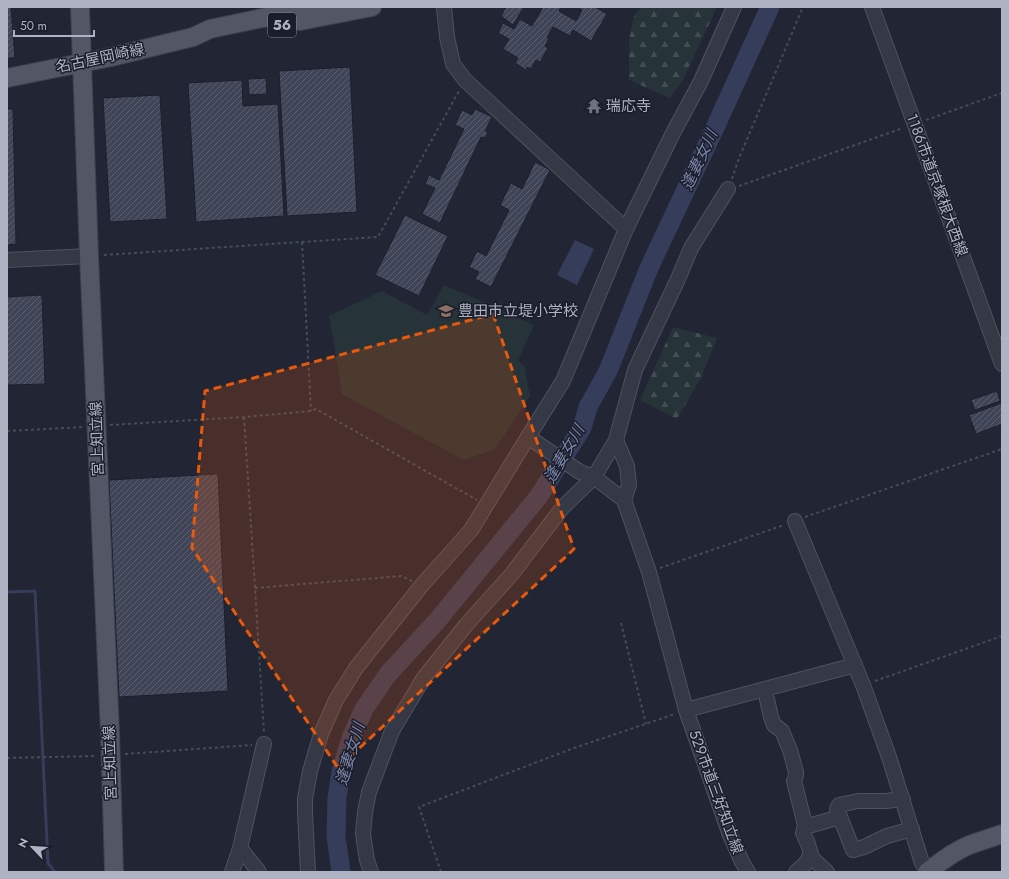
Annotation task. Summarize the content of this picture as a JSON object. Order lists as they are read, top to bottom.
{
  "streets": {
    "main road": ["56", "名古屋岡崎線", "宮上知立線"],
    "street": ["1186市道京塚根大西線", "529市道三好知立線"]
  },
  "crossings": [
    ["名古屋岡崎線", "宮上知立線"]
  ],
  "water": ["逢妻女川"],
  "places": {
    "temple": ["瑞応寺"],
    "school or university": ["豊田市立堤小学校"]
  },
  "scale_bar": "50 m",
  "north": "top left"
}
